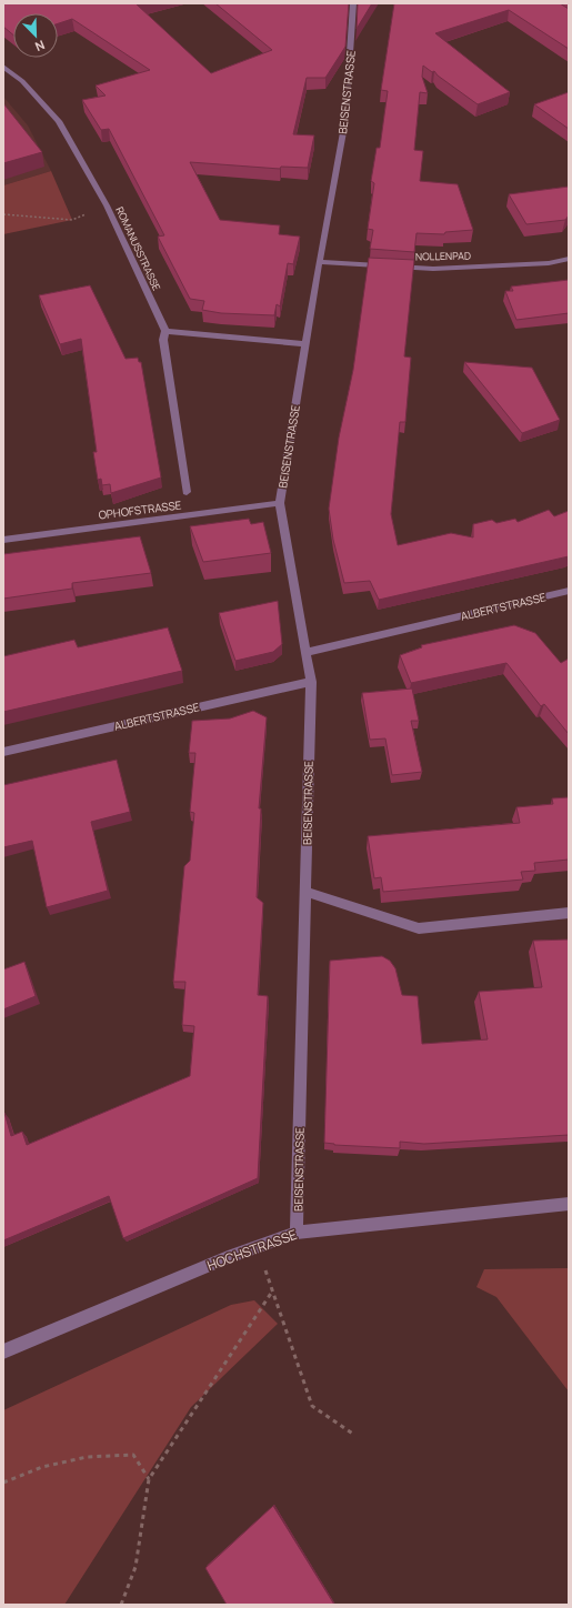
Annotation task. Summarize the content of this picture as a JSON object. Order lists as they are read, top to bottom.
{
  "streets": {
    "street": [
      "BEISENSTRASSE",
      "ROMANUSSTRASSE",
      "NOLLENPAD",
      "OPHOFSTRASSE",
      "ALBERTSTRASSE",
      "HOCHSTRASSE"
    ]
  },
  "crossings": [
    ["BEISENSTRASSE", "NOLLENPAD"],
    ["BEISENSTRASSE", "OPHOFSTRASSE"],
    ["BEISENSTRASSE", "ALBERTSTRASSE"],
    ["BEISENSTRASSE", "HOCHSTRASSE"]
  ],
  "north": "bottom right"
}
